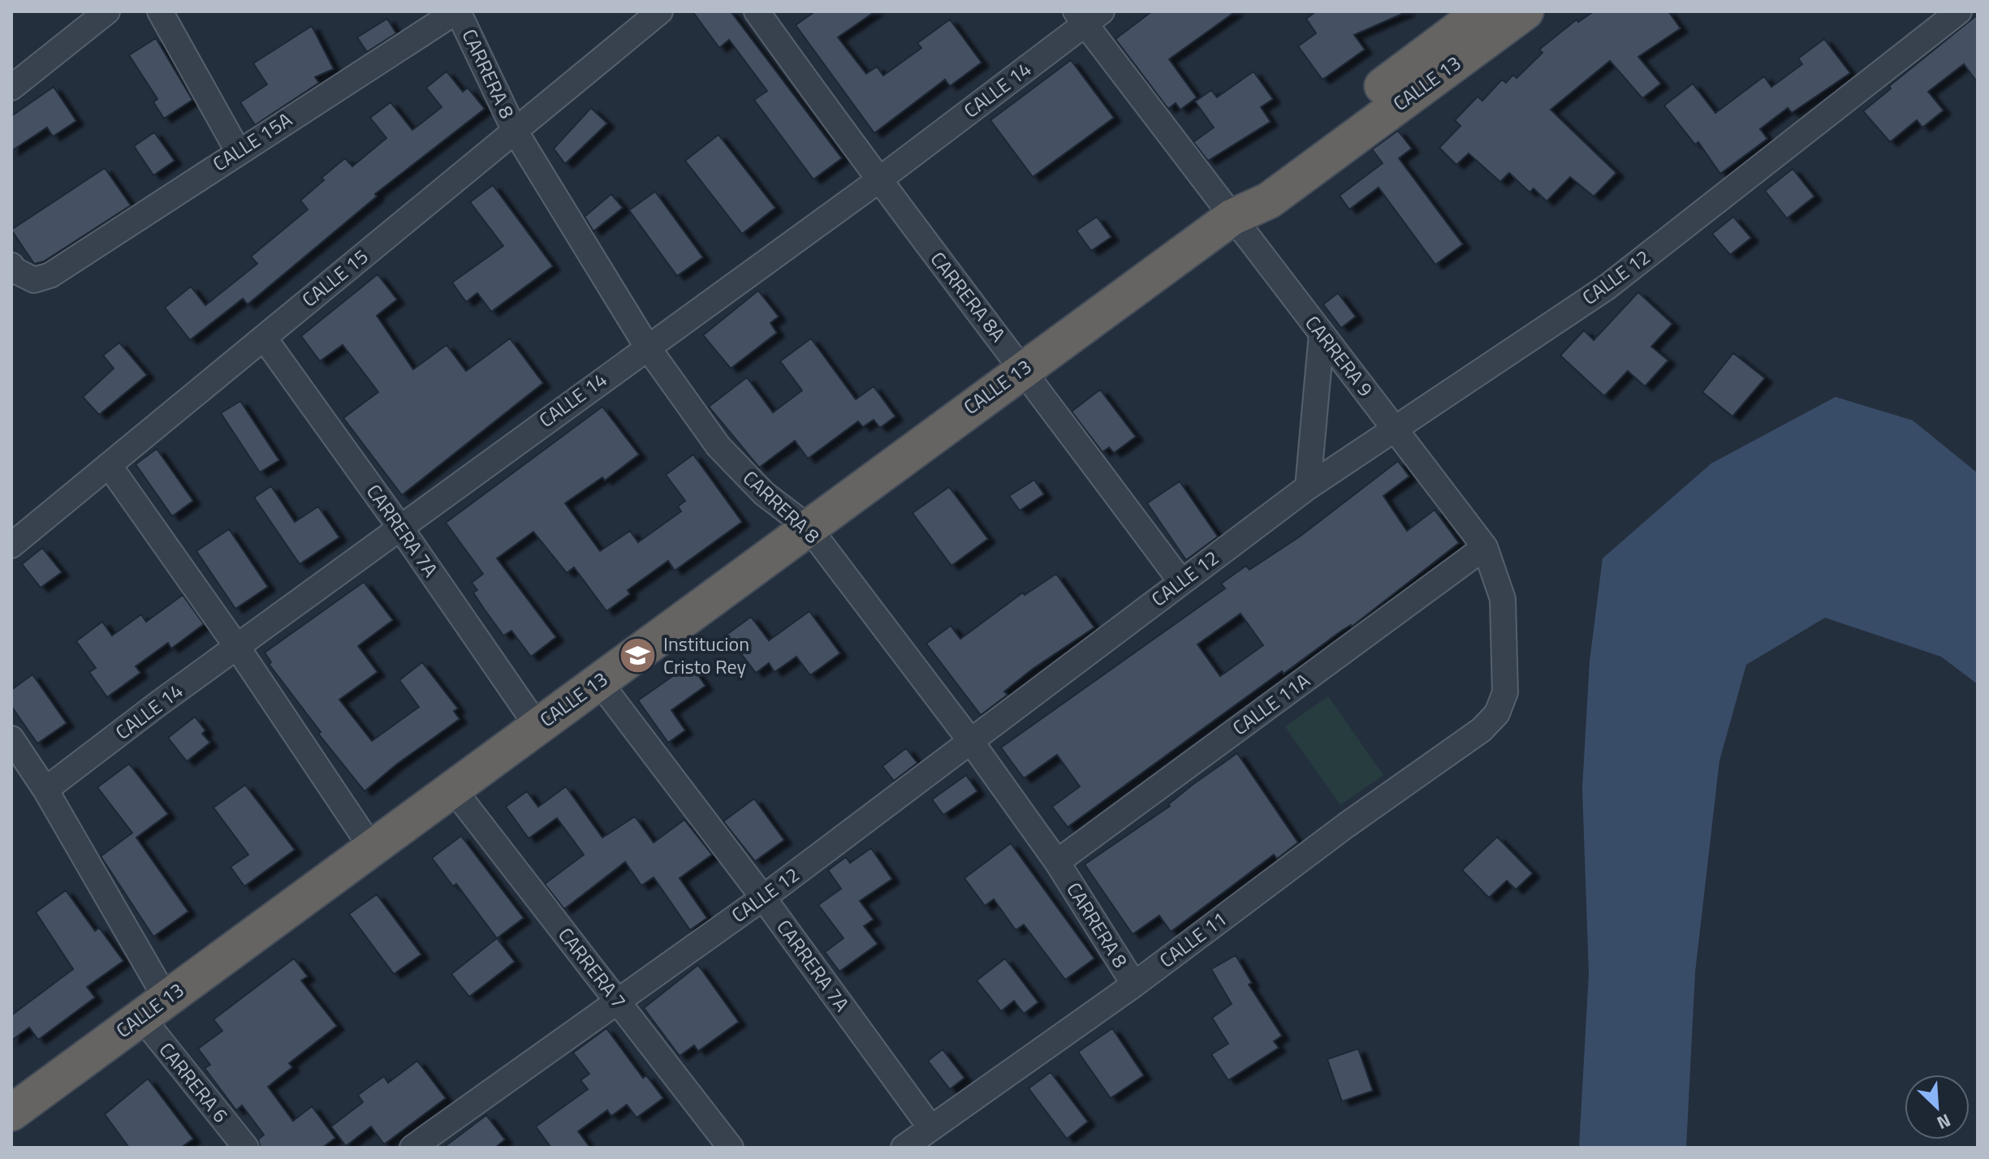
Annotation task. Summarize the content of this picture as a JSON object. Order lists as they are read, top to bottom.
{
  "streets": {
    "highway": ["CALLE 13"],
    "street": [
      "CARRERA 8",
      "CALLE 14",
      "CALLE 15A",
      "CALLE 12",
      "CALLE 15",
      "CARRERA 8A",
      "CARRERA 9",
      "CARRERA 7A",
      "CALLE 11A",
      "CALLE 11",
      "CARRERA 7",
      "CARRERA 6"
    ]
  },
  "crossings": [
    ["CARRERA 8", "CALLE 13"],
    ["CARRERA 8", "CALLE 14"],
    ["CARRERA 8", "CALLE 15A"],
    ["CARRERA 8", "CALLE 12"],
    ["CARRERA 8", "CALLE 15"],
    ["CARRERA 8", "CALLE 11A"],
    ["CARRERA 8", "CALLE 11"],
    ["CALLE 13", "CARRERA 8A"],
    ["CALLE 13", "CARRERA 9"],
    ["CALLE 13", "CARRERA 7A"],
    ["CALLE 13", "CARRERA 7"],
    ["CALLE 13", "CARRERA 6"],
    ["CALLE 14", "CARRERA 8A"],
    ["CALLE 14", "CARRERA 9"],
    ["CALLE 14", "CARRERA 7A"],
    ["CALLE 14", "CARRERA 6"],
    ["CALLE 12", "CARRERA 8A"],
    ["CALLE 12", "CARRERA 9"],
    ["CALLE 12", "CARRERA 7A"],
    ["CALLE 12", "CARRERA 7"],
    ["CALLE 15", "CARRERA 7A"],
    ["CARRERA 9", "CALLE 11A"],
    ["CARRERA 9", "CALLE 11"],
    ["CARRERA 7A", "CALLE 11"]
  ],
  "places": {
    "school or university": ["Institucion Cristo Rey"]
  },
  "north": "bottom right"
}
